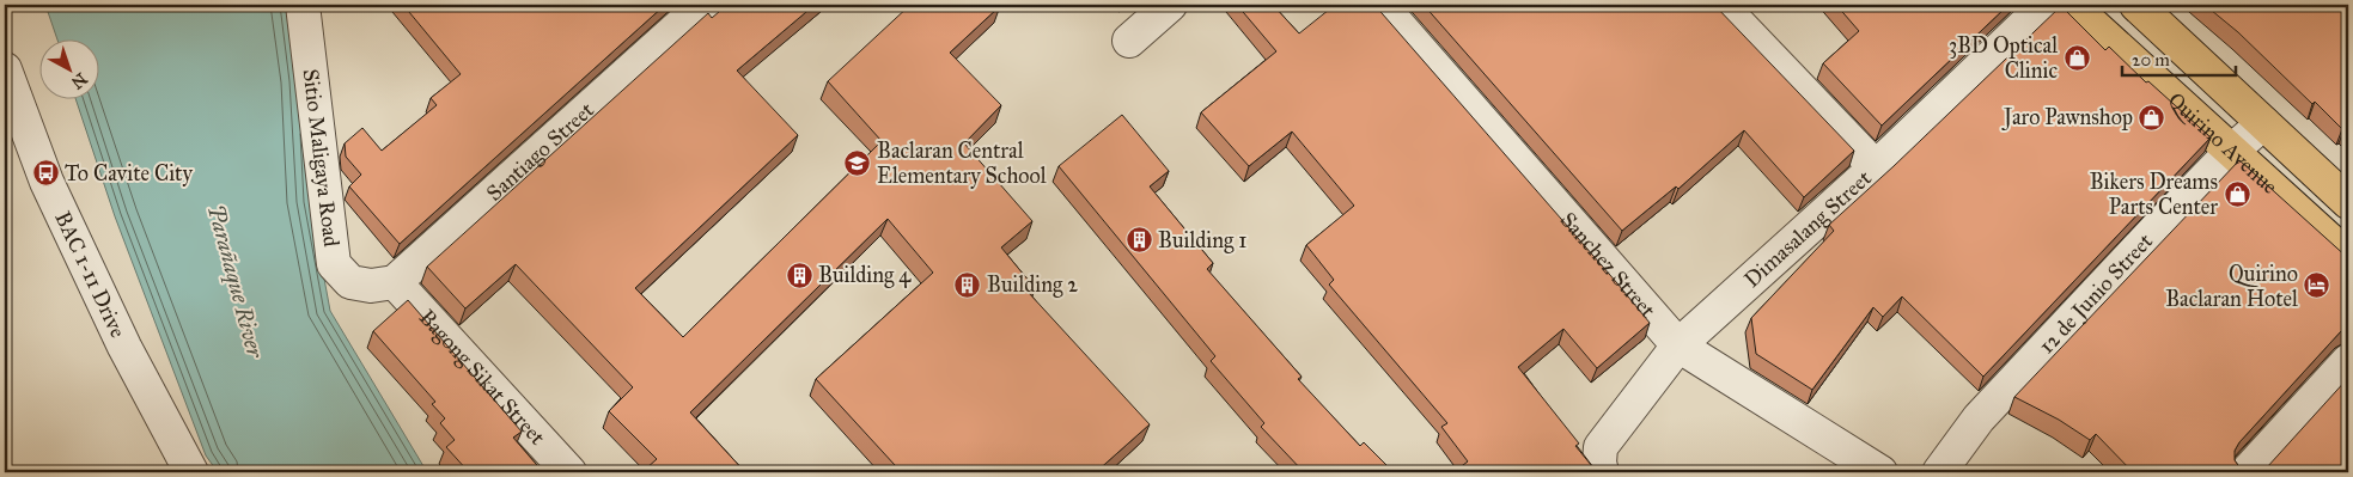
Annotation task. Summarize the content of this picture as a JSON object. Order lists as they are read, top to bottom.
{
  "streets": {
    "main road": ["Quirino Avenue"],
    "street": [
      "Santiago Street",
      "Sitio Maligaya Road",
      "Dimasalang Street",
      "Sanchez Street",
      "BAC 1-11 Drive",
      "12 de Junio Street",
      "Bagong Sikat Street"
    ]
  },
  "crossings": [
    ["Quirino Avenue", "12 de Junio Street"],
    ["Santiago Street", "Sitio Maligaya Road"],
    ["Santiago Street", "Bagong Sikat Street"],
    ["Sitio Maligaya Road", "Bagong Sikat Street"],
    ["Dimasalang Street", "Sanchez Street"]
  ],
  "water": ["Parañaque River"],
  "places": {
    "shop": ["3BD Optical Clinic", "Jaro Pawnshop", "Bikers Dreams Parts Center"],
    "school or university": ["Baclaran Central Elementary School"],
    "bus stop": ["To Cavite City"],
    "building": ["Building 1", "Building 4", "Building 2"],
    "hotel": ["Quirino Baclaran Hotel"]
  },
  "scale_bar": "20 m",
  "north": "bottom right"
}
